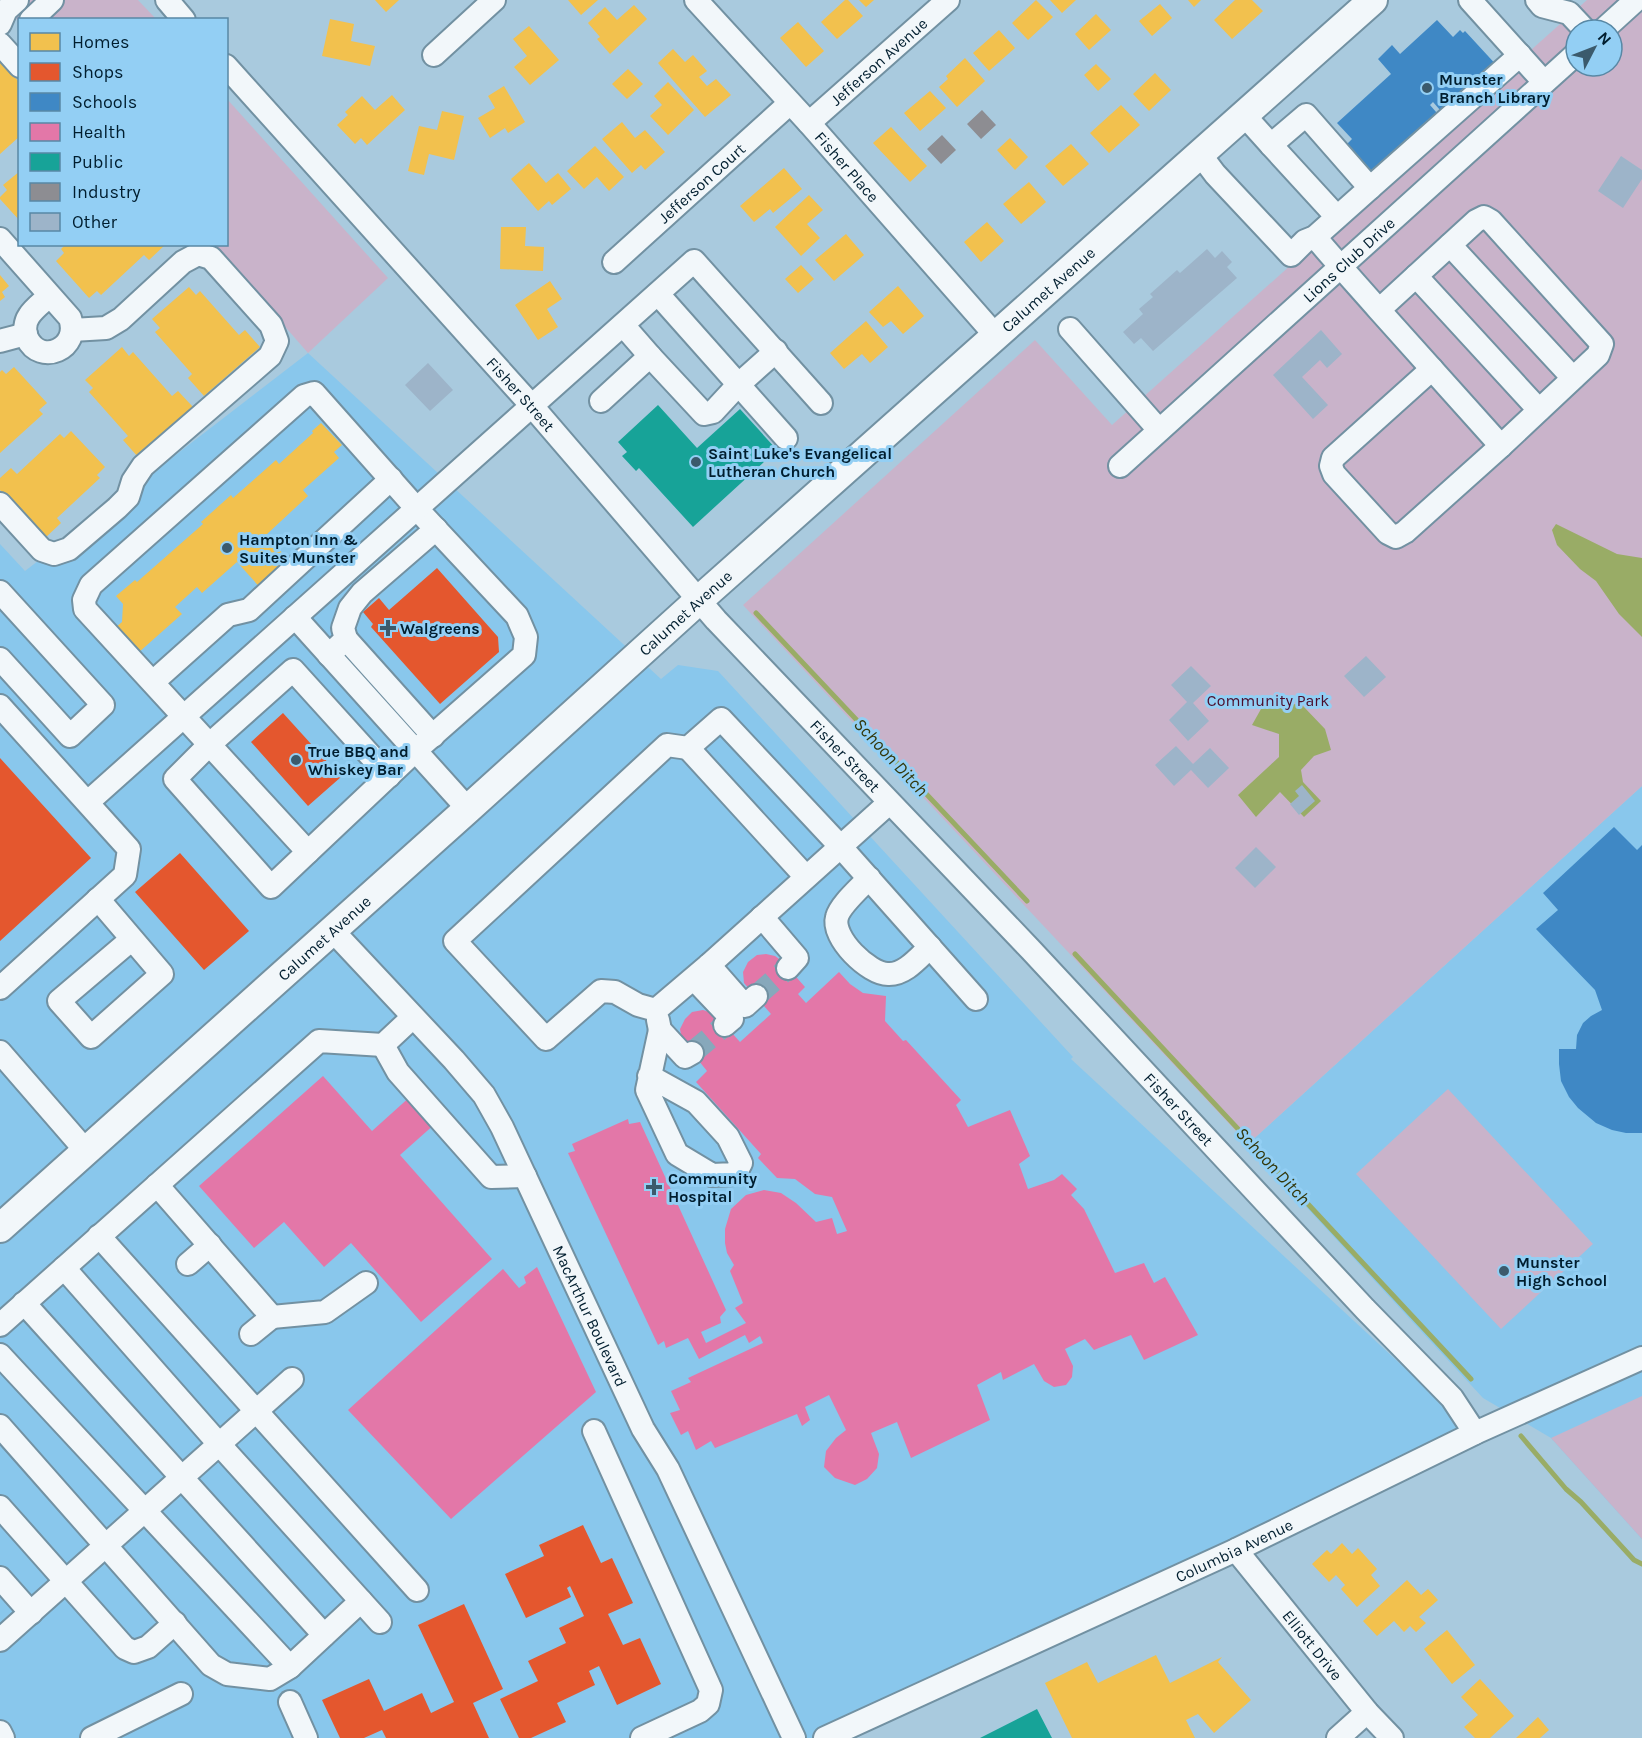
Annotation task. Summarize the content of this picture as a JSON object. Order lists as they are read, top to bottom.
{
  "streets": {
    "main road": ["Calumet Avenue"],
    "street": [
      "Jefferson Avenue",
      "Fisher Place",
      "Jefferson Court",
      "Lions Club Drive",
      "Fisher Street",
      "MacArthur Boulevard",
      "Columbia Avenue",
      "Elliott Drive"
    ]
  },
  "crossings": [
    ["Jefferson Avenue", "Fisher Place"],
    ["Fisher Place", "Jefferson Court"],
    ["Fisher Place", "Calumet Avenue"],
    ["Calumet Avenue", "Fisher Street"],
    ["Calumet Avenue", "MacArthur Boulevard"],
    ["Fisher Street", "Columbia Avenue"],
    ["Columbia Avenue", "Elliott Drive"]
  ],
  "water": ["Schoon Ditch"],
  "parks": ["Community Park"],
  "places": {
    "other": [
      "Munster Branch Library",
      "Saint Luke's Evangelical Lutheran Church",
      "Hampton Inn & Suites Munster",
      "True BBQ and Whiskey Bar",
      "Munster High School"
    ],
    "health": ["Walgreens", "Community Hospital"]
  },
  "legend": [
    "Homes",
    "Shops",
    "Schools",
    "Health",
    "Public",
    "Industry",
    "Other"
  ],
  "north": "top right"
}
